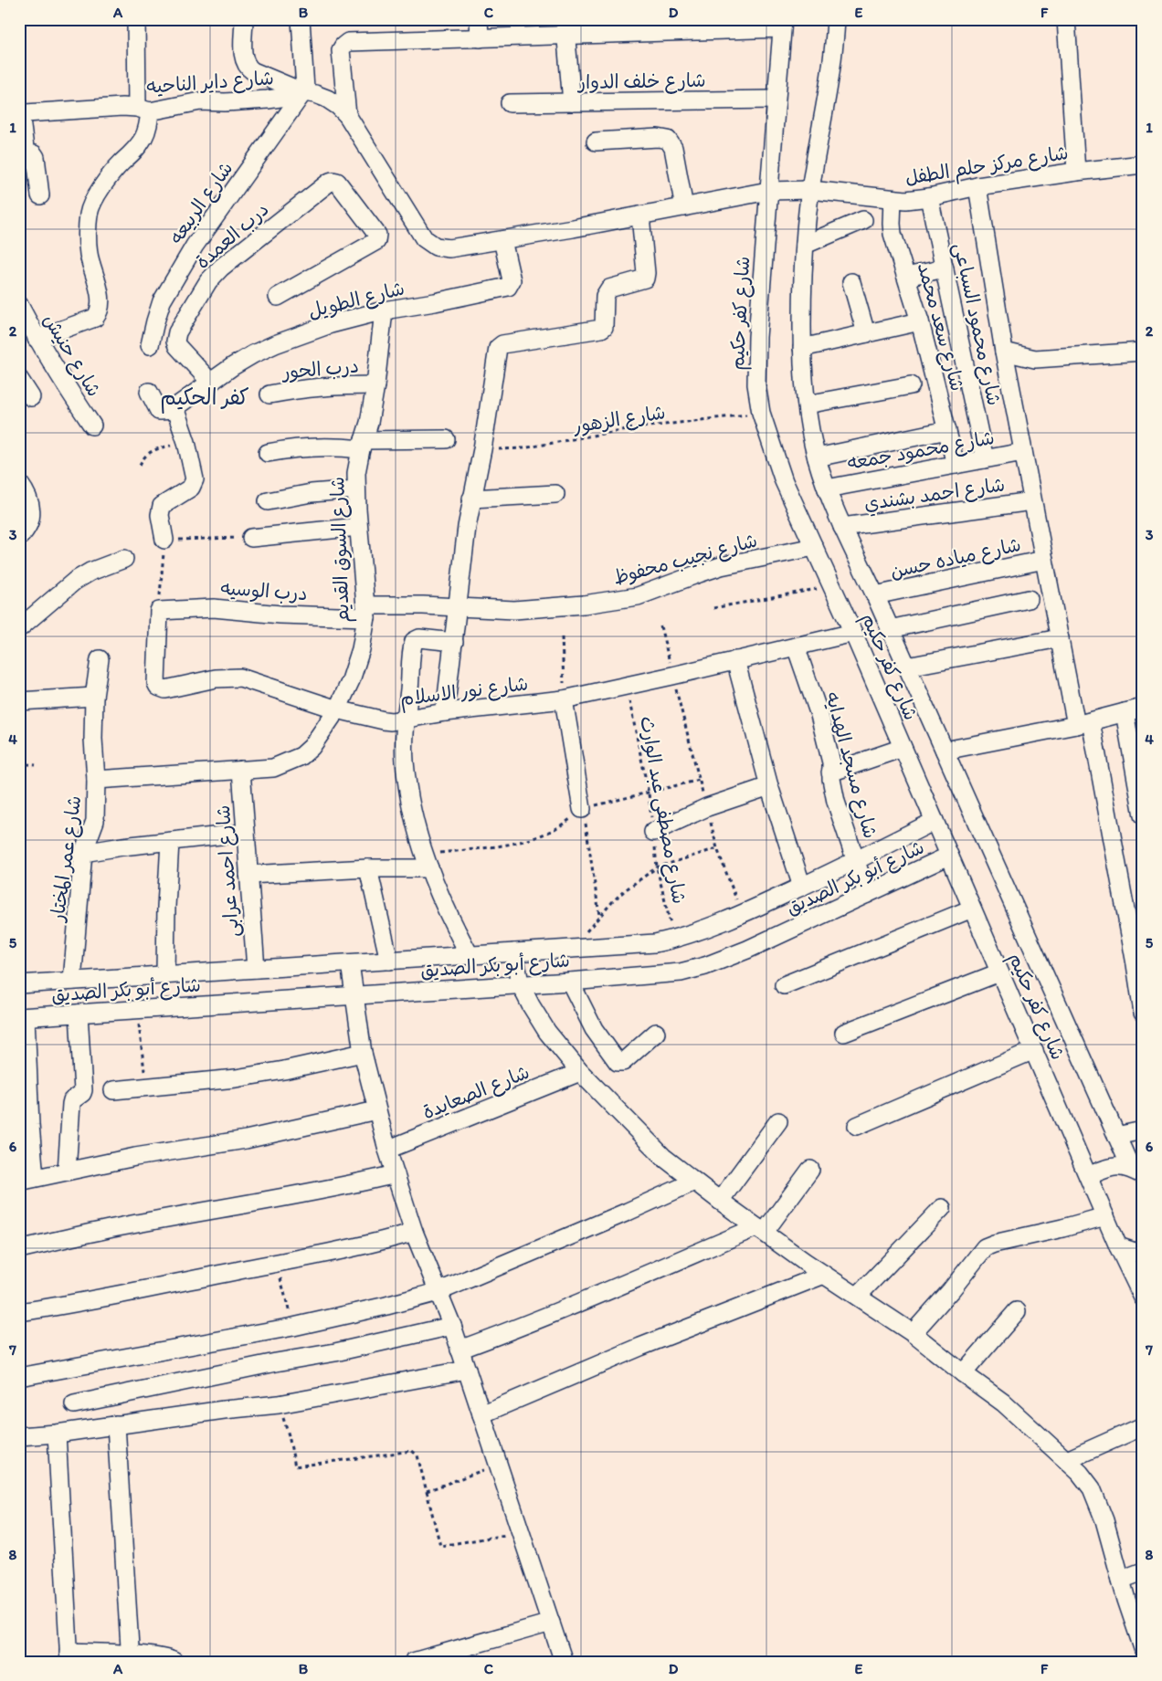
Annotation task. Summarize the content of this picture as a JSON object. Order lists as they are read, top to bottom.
{
  "streets": {
    "street": [
      "شارع خلف الدوار",
      "شارع داير الناحيه",
      "شارع مركز حلم الطفل",
      "شارع الربيعه",
      "درب العمدة",
      "شارع الطويل",
      "شارع كفر حكيم",
      "شارع محمود السباعى",
      "شارع سعد محمد",
      "شارع حنيش",
      "درب الحور",
      "شارع محمود جمعه",
      "شارع احمد بشندي",
      "شارع السوق القديم",
      "شارع مياده حسن",
      "شارع نجيب محفوظ",
      "درب الوسيه",
      "شارع نور الاسلام",
      "شارع مسجد الهدايه",
      "شارع عمر المختار",
      "شارع احمد عرابى",
      "شارع أبو بكر الصديق",
      "شارع الصعايدة"
    ],
    "path": ["شارع الزهور", "شارع مصطفى عبد الوارث"]
  },
  "crossings": [
    ["شارع خلف الدوار", "شارع كفر حكيم"],
    ["شارع داير الناحيه", "شارع الربيعه"],
    ["شارع مركز حلم الطفل", "شارع الطويل"],
    ["شارع مركز حلم الطفل", "شارع كفر حكيم"],
    ["شارع مركز حلم الطفل", "شارع محمود السباعى"],
    ["شارع مركز حلم الطفل", "شارع سعد محمد"],
    ["درب العمدة", "شارع الطويل"],
    ["شارع الطويل", "شارع السوق القديم"],
    ["شارع كفر حكيم", "شارع الزهور"],
    ["شارع كفر حكيم", "شارع محمود جمعه"],
    ["شارع كفر حكيم", "شارع احمد بشندي"],
    ["شارع كفر حكيم", "شارع مياده حسن"],
    ["شارع كفر حكيم", "شارع نجيب محفوظ"],
    ["شارع كفر حكيم", "شارع نور الاسلام"],
    ["شارع كفر حكيم", "شارع أبو بكر الصديق"],
    ["شارع محمود السباعى", "شارع محمود جمعه"],
    ["شارع سعد محمد", "شارع محمود جمعه"],
    ["درب الحور", "شارع السوق القديم"],
    ["شارع السوق القديم", "شارع نجيب محفوظ"],
    ["شارع السوق القديم", "درب الوسيه"],
    ["شارع السوق القديم", "شارع نور الاسلام"],
    ["شارع السوق القديم", "شارع عمر المختار"],
    ["شارع السوق القديم", "شارع احمد عرابى"],
    ["شارع نجيب محفوظ", "درب الوسيه"],
    ["درب الوسيه", "شارع نور الاسلام"],
    ["شارع نور الاسلام", "شارع مسجد الهدايه"],
    ["شارع نور الاسلام", "شارع مصطفى عبد الوارث"],
    ["شارع مسجد الهدايه", "شارع أبو بكر الصديق"],
    ["شارع مصطفى عبد الوارث", "شارع أبو بكر الصديق"],
    ["شارع عمر المختار", "شارع أبو بكر الصديق"],
    ["شارع احمد عرابى", "شارع أبو بكر الصديق"]
  ],
  "districts": ["كفر الحكيم"],
  "grid": {
    "columns": [
      "A",
      "B",
      "C",
      "D",
      "E",
      "F"
    ],
    "rows": [
      "1",
      "2",
      "3",
      "4",
      "5",
      "6",
      "7",
      "8"
    ]
  }
}
